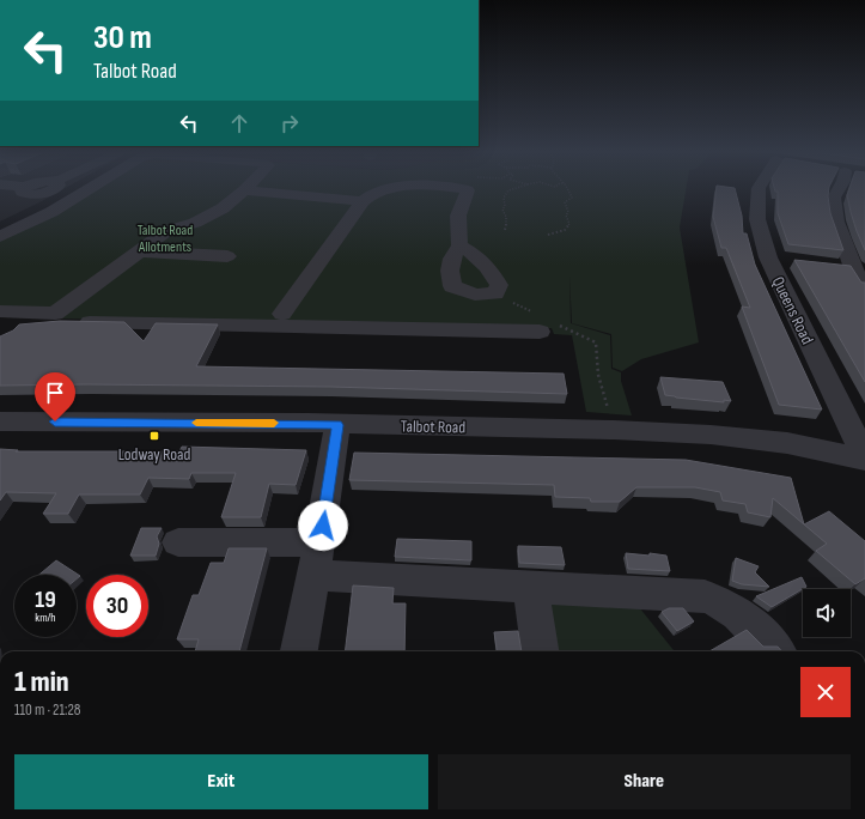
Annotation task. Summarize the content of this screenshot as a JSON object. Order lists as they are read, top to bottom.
{
  "streets": {
    "street": ["Queens Road", "Talbot Road"]
  },
  "crossings": [
    ["Queens Road", "Talbot Road"]
  ],
  "parks": ["Talbot Road Allotments"],
  "places": {
    "transit": ["Lodway Road"]
  },
  "page": {
    "turn": ["30 m", "Talbot Road"],
    "speed": "19 km/h",
    "limit": "30",
    "heading": ["1 min", "110 m · 21:28"],
    "buttons": ["Exit", "Share"]
  }
}
